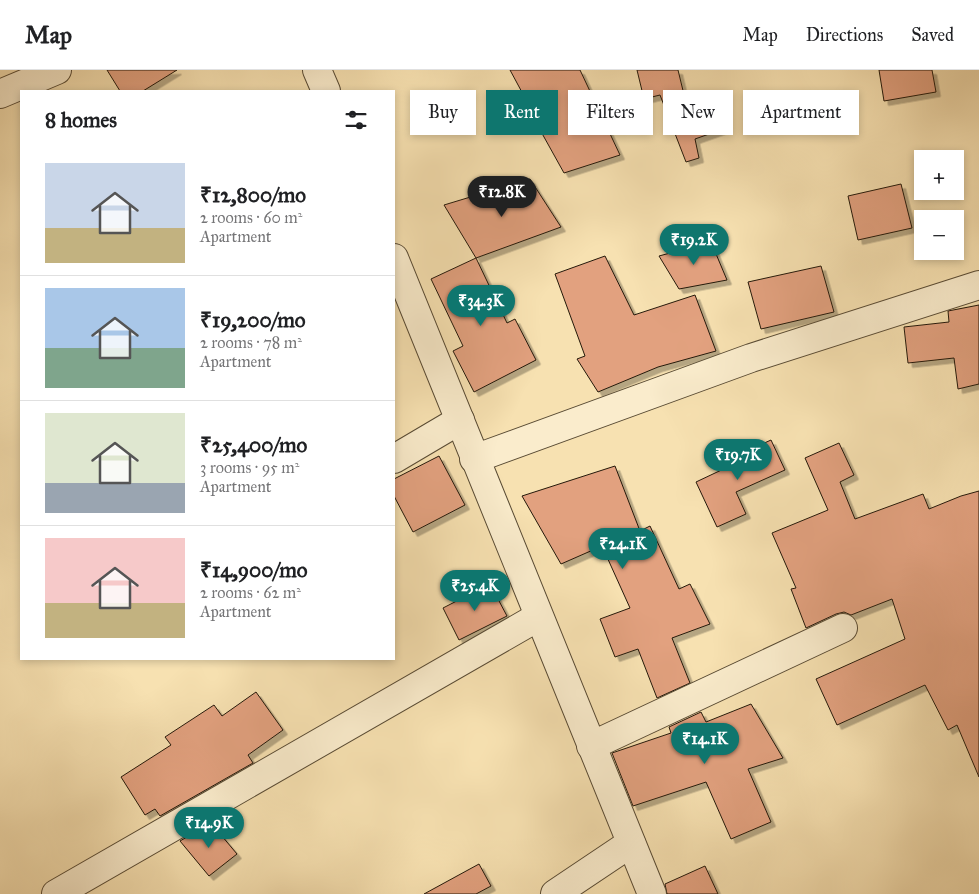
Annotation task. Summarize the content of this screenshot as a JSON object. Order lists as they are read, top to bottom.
{
  "page": {
    "header": "Map",
    "nav": ["Map", "Directions", "Saved"],
    "chip": [
      "Buy",
      "Rent",
      "Filters",
      "New",
      "Apartment"
    ],
    "heading": "8 homes",
    "map_buttons": ["+", "−"],
    "list": [
      {
        "name": "₹12,800/mo",
        "note": "2 rooms · 60 m² · Apartment"
      },
      {
        "name": "₹19,200/mo",
        "note": "2 rooms · 78 m² · Apartment"
      },
      {
        "name": "₹25,400/mo",
        "note": "3 rooms · 95 m² · Apartment"
      },
      {
        "name": "₹14,900/mo",
        "note": "2 rooms · 62 m² · Apartment"
      }
    ],
    "price": [
      "₹12.8K",
      "₹19.2K",
      "₹34.3K",
      "₹19.7K",
      "₹24.1K",
      "₹25.4K",
      "₹14.1K",
      "₹14.9K"
    ]
  }
}
